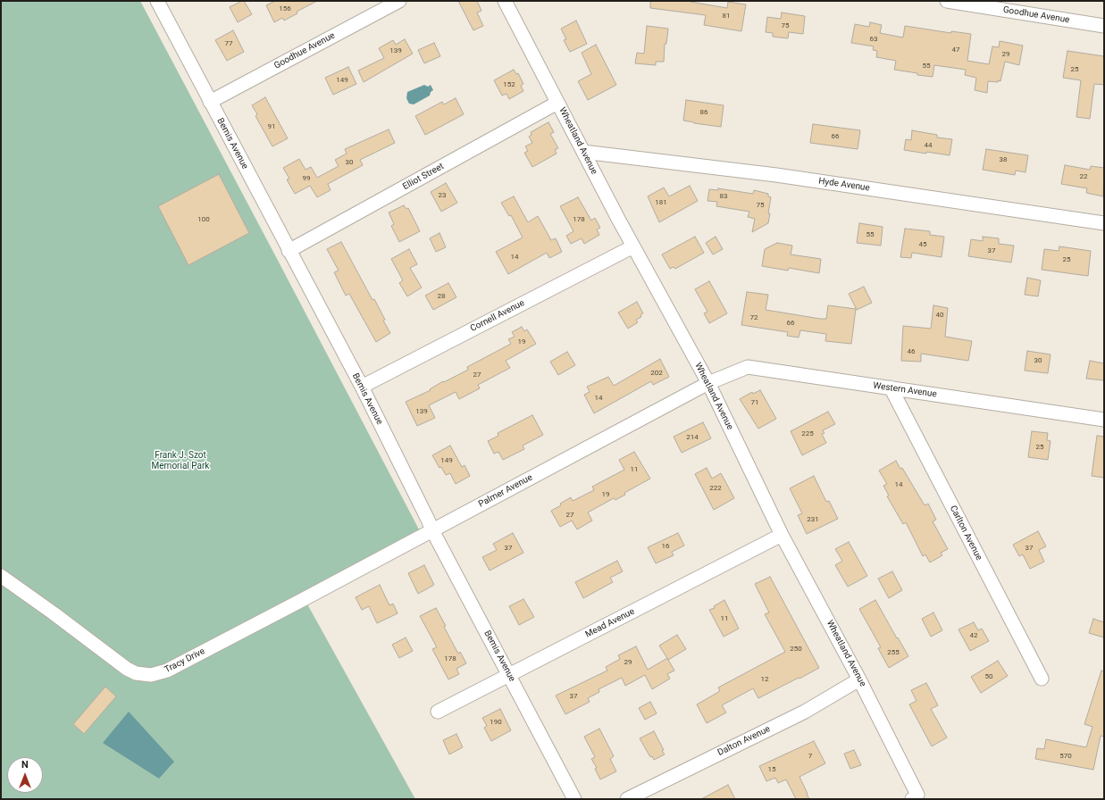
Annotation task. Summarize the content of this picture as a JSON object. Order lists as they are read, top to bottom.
{
  "streets": {
    "street": [
      "Goodhue Avenue",
      "Wheatland Avenue",
      "Bemis Avenue",
      "Elliot Street",
      "Hyde Avenue",
      "Cornell Avenue",
      "Western Avenue",
      "Palmer Avenue",
      "Carlton Avenue",
      "Mead Avenue",
      "Tracy Drive",
      "Dalton Avenue"
    ]
  },
  "crossings": [
    ["Goodhue Avenue", "Bemis Avenue"],
    ["Wheatland Avenue", "Elliot Street"],
    ["Wheatland Avenue", "Hyde Avenue"],
    ["Wheatland Avenue", "Cornell Avenue"],
    ["Wheatland Avenue", "Western Avenue"],
    ["Wheatland Avenue", "Palmer Avenue"],
    ["Wheatland Avenue", "Mead Avenue"],
    ["Wheatland Avenue", "Dalton Avenue"],
    ["Bemis Avenue", "Elliot Street"],
    ["Bemis Avenue", "Cornell Avenue"],
    ["Bemis Avenue", "Palmer Avenue"],
    ["Bemis Avenue", "Mead Avenue"],
    ["Western Avenue", "Palmer Avenue"],
    ["Western Avenue", "Carlton Avenue"],
    ["Palmer Avenue", "Tracy Drive"]
  ],
  "parks": ["Frank J. Szot Memorial Park"],
  "house_numbers": [
    "156",
    "81",
    "75",
    "63",
    "77",
    "47",
    "139",
    "29",
    "55",
    "25",
    "149",
    "152",
    "86",
    "91",
    "66",
    "44",
    "38",
    "30",
    "22",
    "99",
    "23",
    "83",
    "181",
    "75",
    "100",
    "178",
    "55",
    "45",
    "37",
    "14",
    "25",
    "28",
    "40",
    "72",
    "66",
    "19",
    "46",
    "30",
    "202",
    "27",
    "14",
    "71",
    "139",
    "225",
    "214",
    "25",
    "149",
    "11",
    "14",
    "222",
    "19",
    "27",
    "231",
    "16",
    "37",
    "37",
    "11",
    "42",
    "250",
    "255",
    "178",
    "29",
    "50",
    "12",
    "37",
    "190",
    "7",
    "570",
    "15"
  ],
  "north": "top"
}
